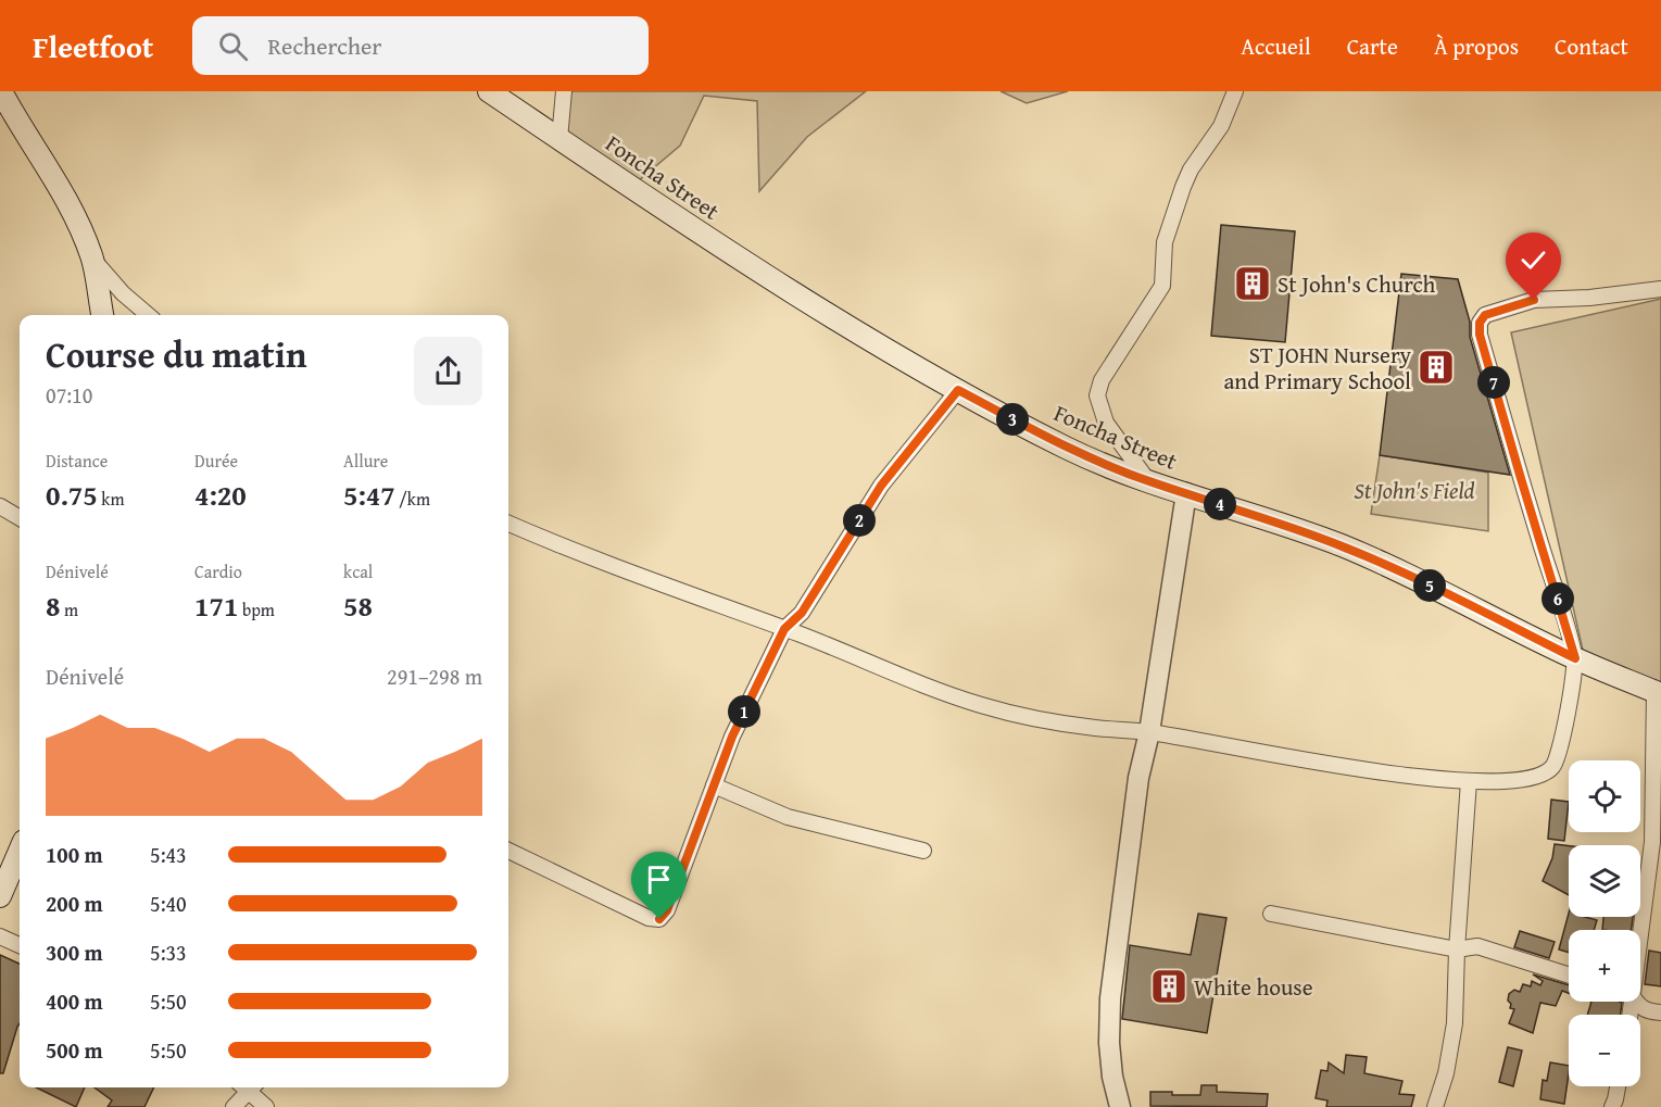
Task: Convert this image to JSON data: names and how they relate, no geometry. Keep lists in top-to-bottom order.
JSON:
{
  "streets": {
    "main road": ["Foncha Street"]
  },
  "parks": ["St John's Field"],
  "places": {
    "building": ["St John's Church", "ST JOHN Nursery and Primary School", "White house"]
  },
  "page": {
    "header": "Fleetfoot",
    "search": "Rechercher",
    "nav": [
      "Accueil",
      "Carte",
      "À propos",
      "Contact"
    ],
    "heading": ["Course du matin", "07:10"],
    "pins": [
      "7",
      "3",
      "4",
      "2",
      "5",
      "6",
      "1"
    ],
    "stats": [
      ["Distance", "0.75 km"],
      ["Durée", "4:20"],
      ["Allure", "5:47 /km"],
      ["Dénivelé", "8 m"],
      ["Cardio", "171 bpm"],
      ["kcal", "58"]
    ],
    "chart": ["Dénivelé", "291–298 m"],
    "map_buttons": ["+", "−"],
    "list": [
      {
        "name": "100 m",
        "note": "5:43"
      },
      {
        "name": "200 m",
        "note": "5:40"
      },
      {
        "name": "300 m",
        "note": "5:33"
      },
      {
        "name": "400 m",
        "note": "5:50"
      },
      {
        "name": "500 m",
        "note": "5:50"
      }
    ]
  }
}
